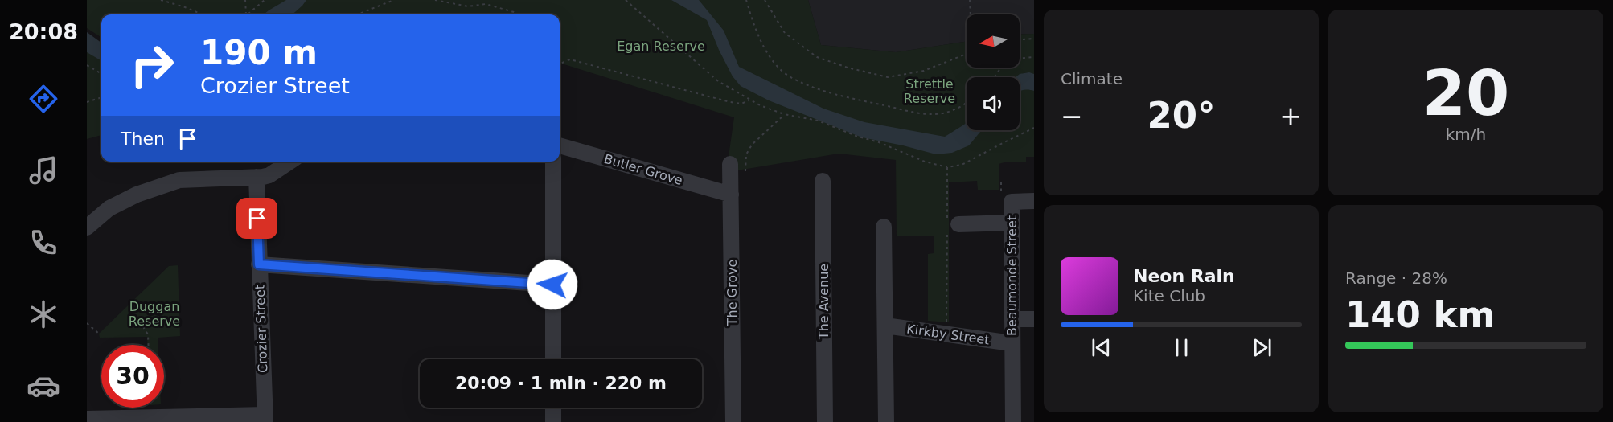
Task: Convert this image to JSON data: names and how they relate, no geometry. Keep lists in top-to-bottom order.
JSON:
{
  "streets": {
    "street": [
      "Butler Grove",
      "Beaumonde Street",
      "The Grove",
      "The Avenue",
      "Crozier Street",
      "Kirkby Street"
    ]
  },
  "crossings": [
    ["Butler Grove", "The Grove"],
    ["Beaumonde Street", "Kirkby Street"]
  ],
  "parks": ["Egan Reserve", "Strettle Reserve", "Duggan Reserve"],
  "north": "left",
  "page": {
    "tabs": "20:08",
    "tile": [
      "Climate",
      ["20", "km/h"],
      ["Range · 28%", "140 km"]
    ],
    "turn": ["190 m", "Crozier Street"],
    "heat": ["−", "20°", "+"],
    "then": "Then",
    "song": ["Neon Rain", "Kite Club"],
    "limit": "30",
    "trip": "20:09 · 1 min · 220 m"
  }
}
